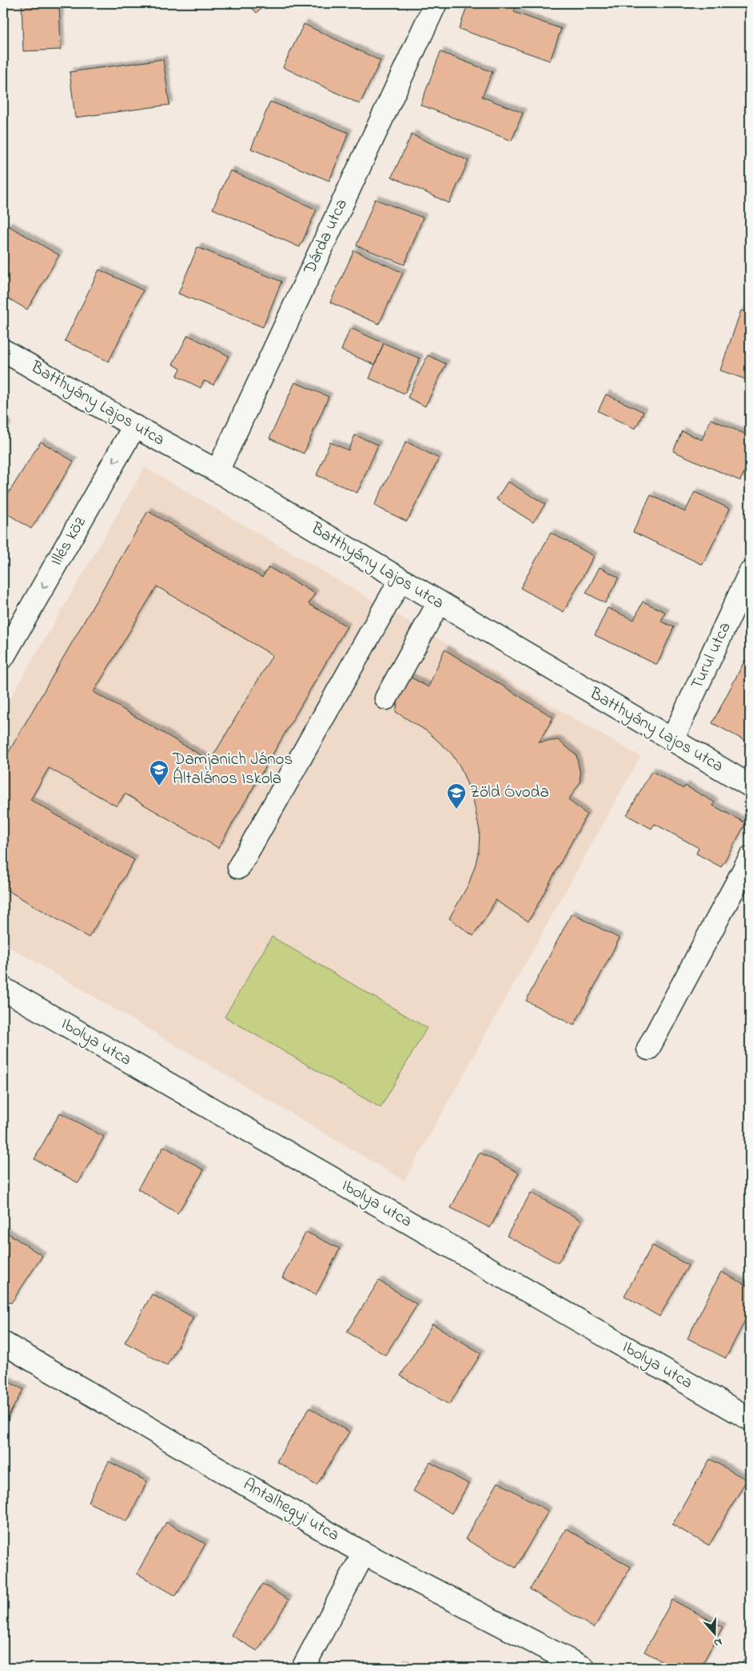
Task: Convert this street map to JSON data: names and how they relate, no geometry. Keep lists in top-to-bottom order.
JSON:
{
  "streets": {
    "street": [
      "Dárda utca",
      "Batthyány Lajos utca",
      "Illés köz",
      "Turul utca",
      "Ibolya utca",
      "Antalhegyi utca"
    ]
  },
  "crossings": [
    ["Dárda utca", "Batthyány Lajos utca"],
    ["Batthyány Lajos utca", "Illés köz"],
    ["Batthyány Lajos utca", "Turul utca"]
  ],
  "one_way": ["Illés köz"],
  "places": {
    "school or university": ["Damjanich János Általános Iskola", "Zöld Óvoda"]
  },
  "north": "bottom"
}
